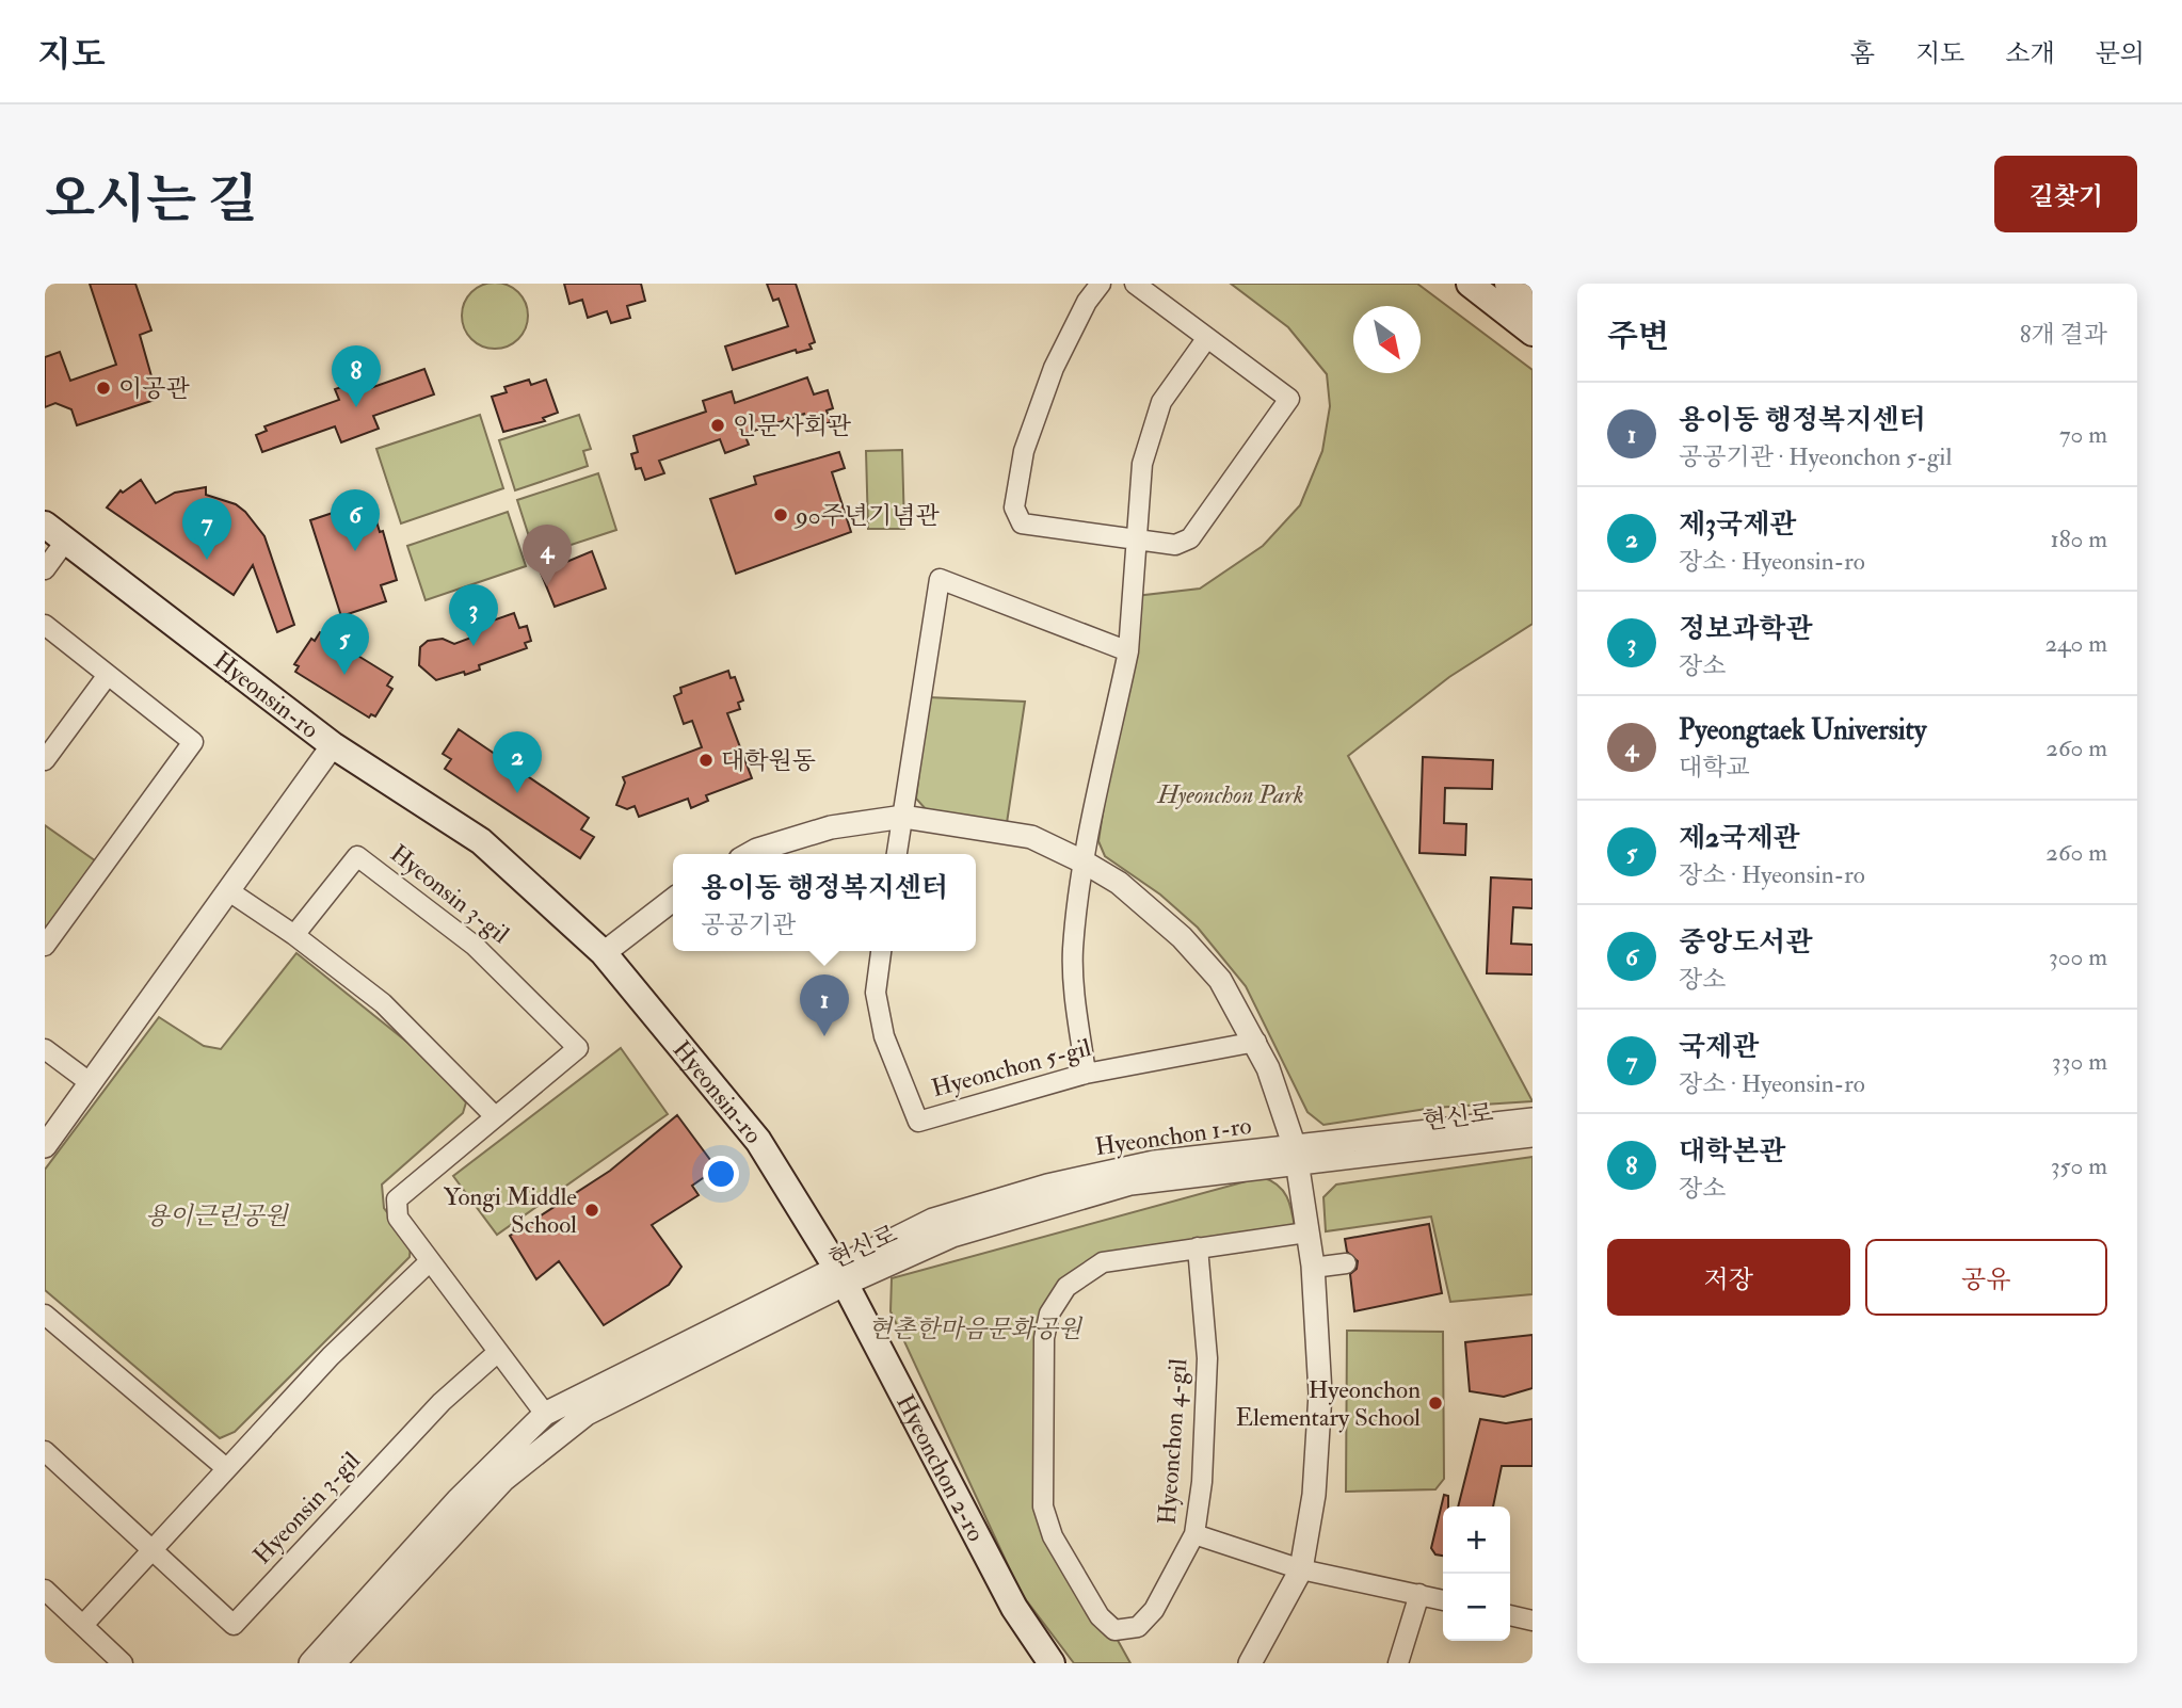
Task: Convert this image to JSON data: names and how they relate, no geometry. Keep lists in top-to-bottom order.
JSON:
{
  "streets": {
    "main road": ["Hyeonsin-ro", "Hyeonchon 2-ro"],
    "street": [
      "Hyeonsin 3-gil",
      "Hyeonchon 5-gil",
      "현신로",
      "Hyeonchon 1-ro",
      "Hyeonchon 4-gil"
    ]
  },
  "crossings": [
    ["Hyeonsin-ro", "현신로"],
    ["Hyeonsin-ro", "Hyeonchon 1-ro"],
    ["Hyeonsin-ro", "Hyeonchon 2-ro"],
    ["현신로", "Hyeonchon 1-ro"],
    ["현신로", "Hyeonchon 2-ro"],
    ["Hyeonchon 1-ro", "Hyeonchon 2-ro"]
  ],
  "parks": ["Hyeonchon Park", "용이근린공원", "현촌한마음문화공원"],
  "places": [
    "이공관",
    "인문사회관",
    "90주년기념관",
    "대학원동",
    "Yongi Middle School",
    "Hyeonchon Elementary School"
  ],
  "north": "bottom right",
  "page": {
    "header": "지도",
    "nav": [
      "홈",
      "지도",
      "소개",
      "문의"
    ],
    "buttons": [
      "길찾기",
      ["저장", "공유"]
    ],
    "title": "오시는 길",
    "heading": ["주변", "8개 결과"],
    "pins": [
      "8",
      "6",
      "7",
      "4",
      "3",
      "5",
      "2",
      "1"
    ],
    "list": [
      {
        "mark": "1",
        "name": "용이동 행정복지센터",
        "note": "공공기관 · Hyeonchon 5-gil",
        "value": "70 m"
      },
      {
        "mark": "2",
        "name": "제3국제관",
        "note": "장소 · Hyeonsin-ro",
        "value": "180 m"
      },
      {
        "mark": "3",
        "name": "정보과학관",
        "note": "장소",
        "value": "240 m"
      },
      {
        "mark": "4",
        "name": "Pyeongtaek University",
        "note": "대학교",
        "value": "260 m"
      },
      {
        "mark": "5",
        "name": "제2국제관",
        "note": "장소 · Hyeonsin-ro",
        "value": "260 m"
      },
      {
        "mark": "6",
        "name": "중앙도서관",
        "note": "장소",
        "value": "300 m"
      },
      {
        "mark": "7",
        "name": "국제관",
        "note": "장소 · Hyeonsin-ro",
        "value": "330 m"
      },
      {
        "mark": "8",
        "name": "대학본관",
        "note": "장소",
        "value": "350 m"
      }
    ],
    "popup": ["용이동 행정복지센터", "공공기관"],
    "map_buttons": ["+", "−"]
  }
}
